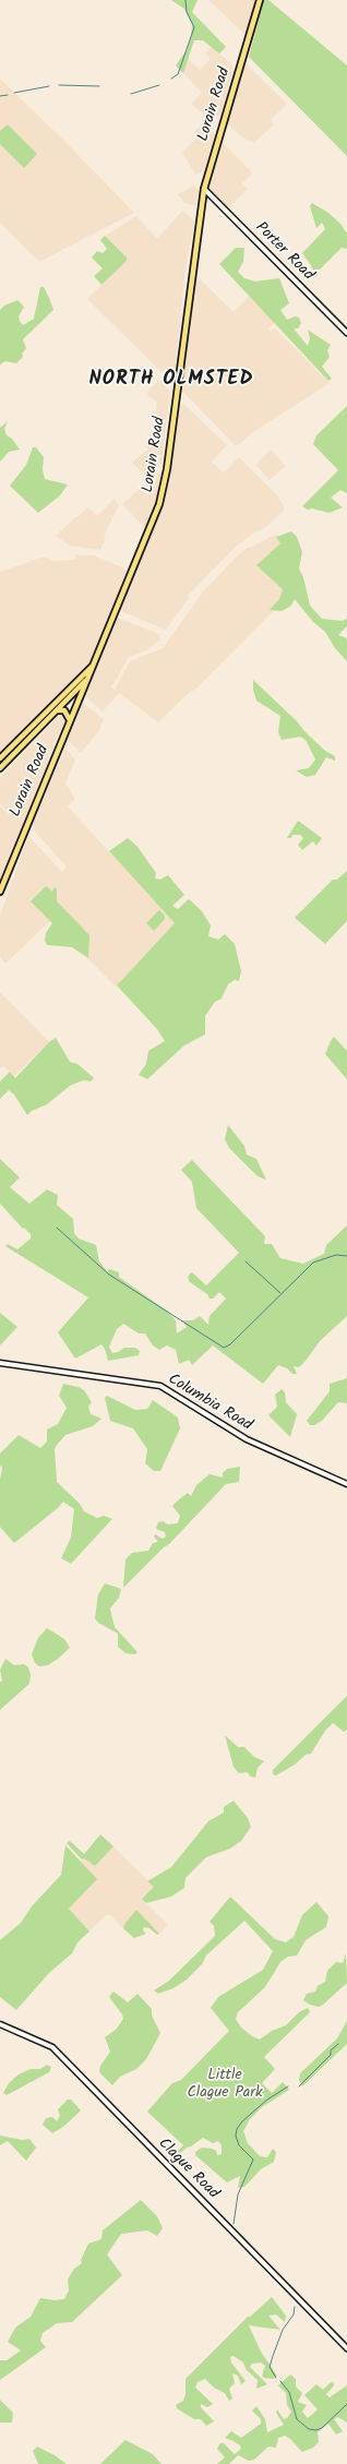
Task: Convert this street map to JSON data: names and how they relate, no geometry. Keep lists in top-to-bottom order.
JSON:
{
  "streets": {
    "main road": [
      "Lorain Road",
      "Porter Road",
      "Columbia Road",
      "Clague Road"
    ]
  },
  "crossings": [
    ["Lorain Road", "Porter Road"]
  ],
  "districts": ["NORTH OLMSTED"],
  "parks": ["Little Clague Park"]
}
